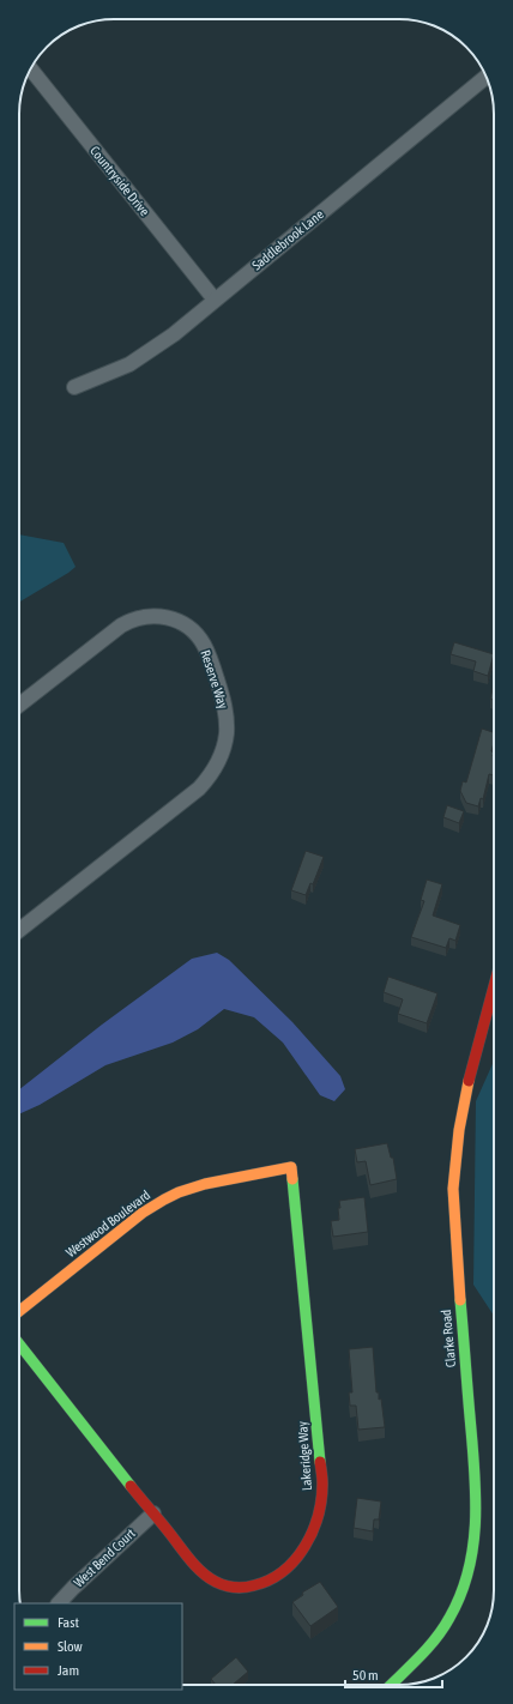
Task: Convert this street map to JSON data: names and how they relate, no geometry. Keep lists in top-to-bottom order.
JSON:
{
  "streets": {
    "street": [
      "Countryside Drive",
      "Saddlebrook Lane",
      "Reserve Way",
      "Westwood Boulevard",
      "Clarke Road",
      "Lakeridge Way",
      "West Bend Court"
    ]
  },
  "crossings": [
    ["Countryside Drive", "Saddlebrook Lane"],
    ["Westwood Boulevard", "Lakeridge Way"],
    ["Lakeridge Way", "West Bend Court"]
  ],
  "legend": ["Fast", "Slow", "Jam"],
  "scale_bar": "50 m"
}
